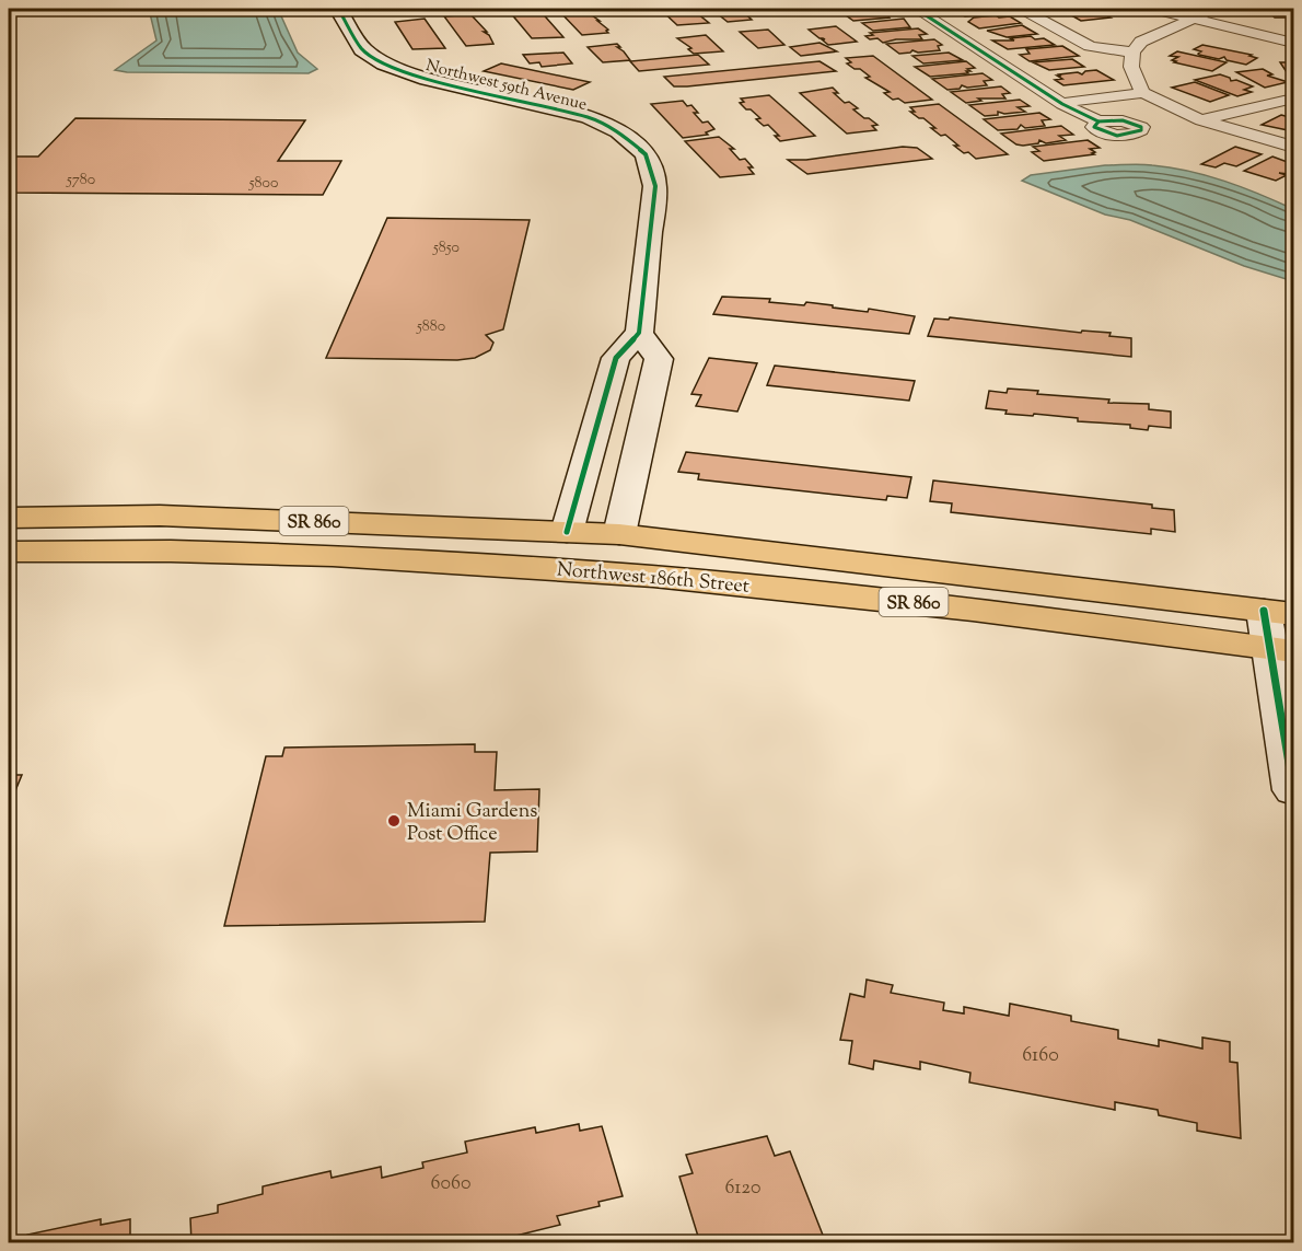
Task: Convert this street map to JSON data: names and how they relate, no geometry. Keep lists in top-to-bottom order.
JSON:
{
  "streets": {
    "main road": ["SR 860", "Northwest 186th Street"],
    "street": ["Northwest 59th Avenue"]
  },
  "places": ["Miami Gardens Post Office"],
  "house_numbers": [
    "5780",
    "5800",
    "5850",
    "5880",
    "6160",
    "6060",
    "6120"
  ]
}
